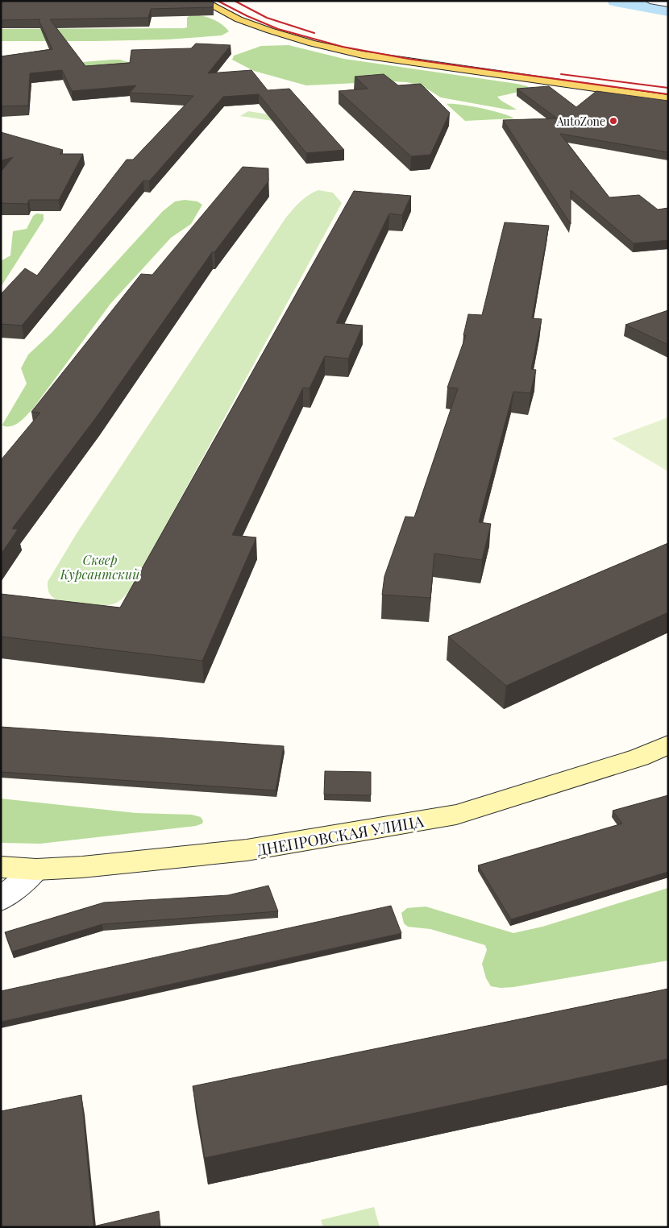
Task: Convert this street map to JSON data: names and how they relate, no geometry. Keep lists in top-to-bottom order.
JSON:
{
  "streets": {
    "main road": ["ДНЕПРОВСКАЯ УЛИЦА"]
  },
  "parks": ["Сквер Курсантский"],
  "places": ["AutoZone"]
}
